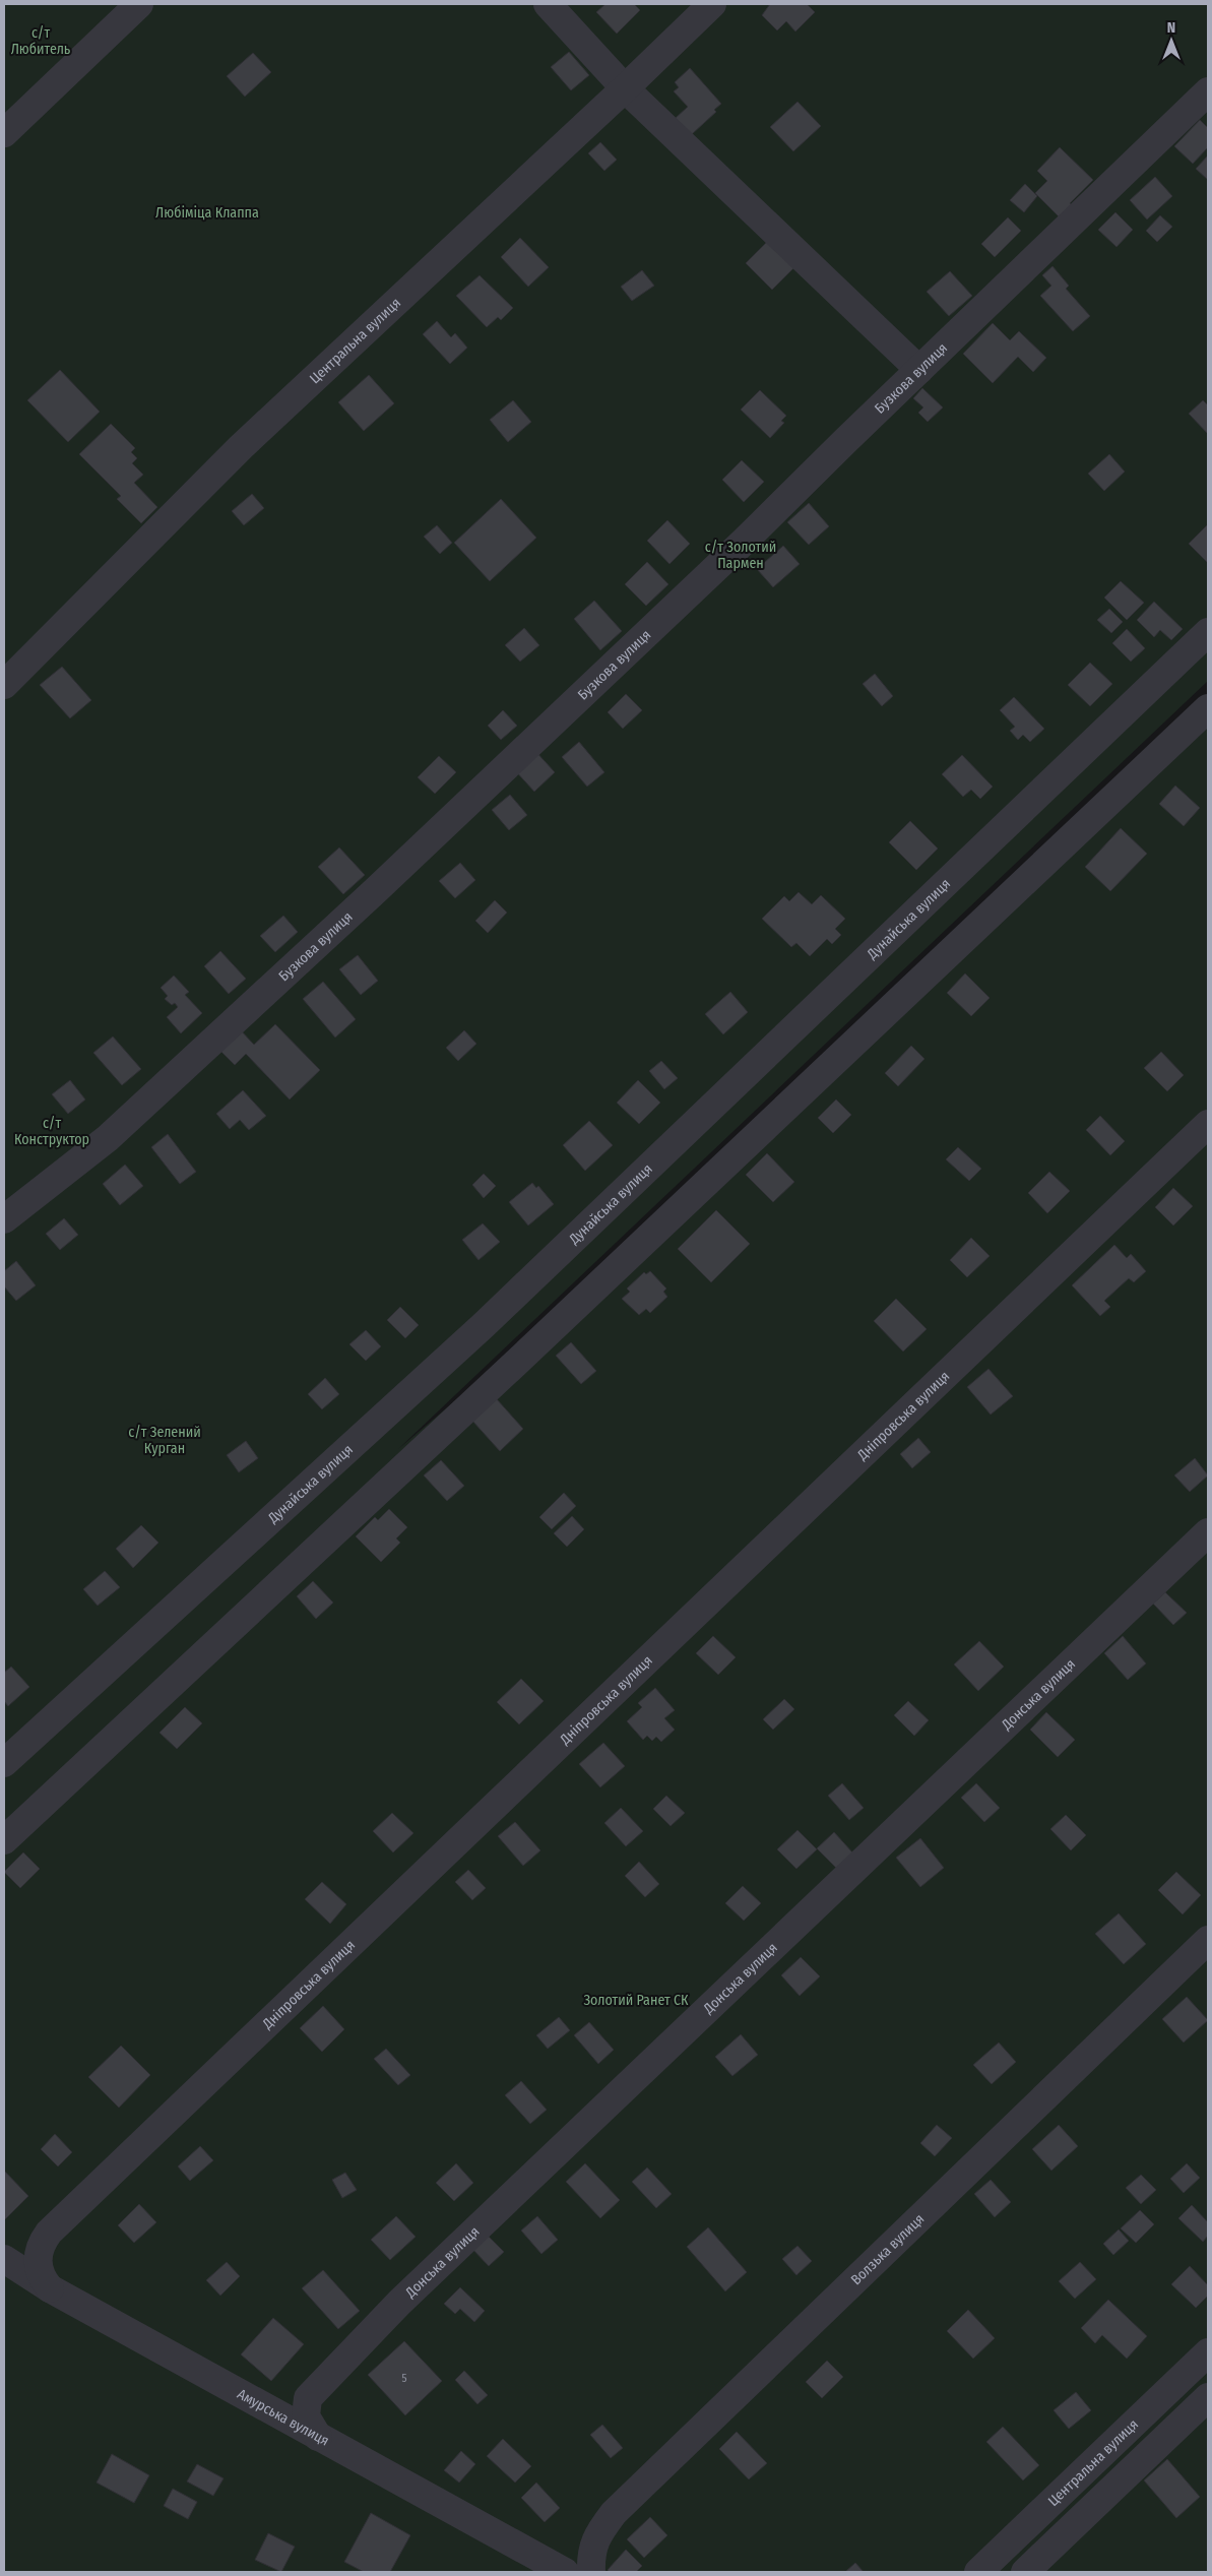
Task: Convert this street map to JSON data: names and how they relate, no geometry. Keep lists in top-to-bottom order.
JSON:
{
  "streets": {
    "street": [
      "Центральна вулиця",
      "Бузкова вулиця",
      "Дунайська вулиця",
      "Дніпровська вулиця",
      "Донська вулиця",
      "Волзька вулиця",
      "Амурська вулиця"
    ]
  },
  "crossings": [
    ["Дніпровська вулиця", "Амурська вулиця"],
    ["Донська вулиця", "Амурська вулиця"]
  ],
  "parks": [
    "с/т Любитель",
    "Любіміца Клаппа",
    "с/т Золотий Пармен",
    "с/т Конструктор",
    "с/т Зелений Курган",
    "Золотий Ранет СК"
  ],
  "house_numbers": ["5"],
  "north": "top"
}
